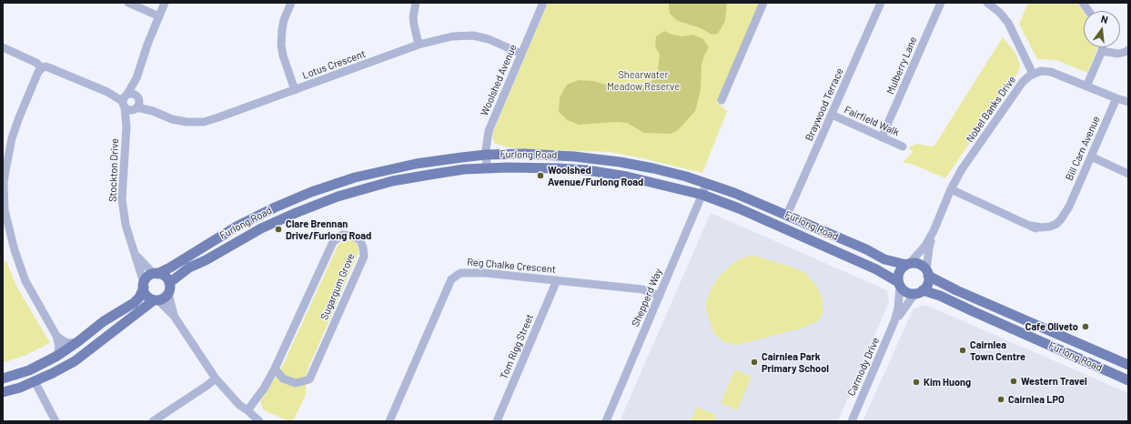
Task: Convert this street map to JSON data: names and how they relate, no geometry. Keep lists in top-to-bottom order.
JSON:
{
  "streets": {
    "main road": ["Furlong Road"],
    "street": [
      "Lotus Crescent",
      "Mulberry Lane",
      "Woolshed Avenue",
      "Braywood Terrace",
      "Nobel Banks Drive",
      "Fairfield Walk",
      "Bill Carn Avenue",
      "Stockton Drive",
      "Reg Chalke Crescent",
      "Sugargum Grove",
      "Shepperd Way",
      "Tom Rigg Street",
      "Carmody Drive"
    ]
  },
  "crossings": [
    ["Lotus Crescent", "Woolshed Avenue"],
    ["Lotus Crescent", "Stockton Drive"],
    ["Mulberry Lane", "Fairfield Walk"],
    ["Woolshed Avenue", "Furlong Road"],
    ["Braywood Terrace", "Fairfield Walk"],
    ["Braywood Terrace", "Furlong Road"],
    ["Nobel Banks Drive", "Bill Carn Avenue"],
    ["Nobel Banks Drive", "Furlong Road"],
    ["Nobel Banks Drive", "Carmody Drive"],
    ["Furlong Road", "Stockton Drive"],
    ["Furlong Road", "Shepperd Way"],
    ["Furlong Road", "Carmody Drive"],
    ["Reg Chalke Crescent", "Shepperd Way"],
    ["Reg Chalke Crescent", "Tom Rigg Street"]
  ],
  "parks": ["Shearwater Meadow Reserve"],
  "places": [
    "Woolshed Avenue/Furlong Road",
    "Clare Brennan Drive/Furlong Road",
    "Cafe Oliveto",
    "Cairnlea Town Centre",
    "Cairnlea Park Primary School",
    "Western Travel",
    "Kim Huong",
    "Cairnlea LPO"
  ],
  "north": "top"
}
